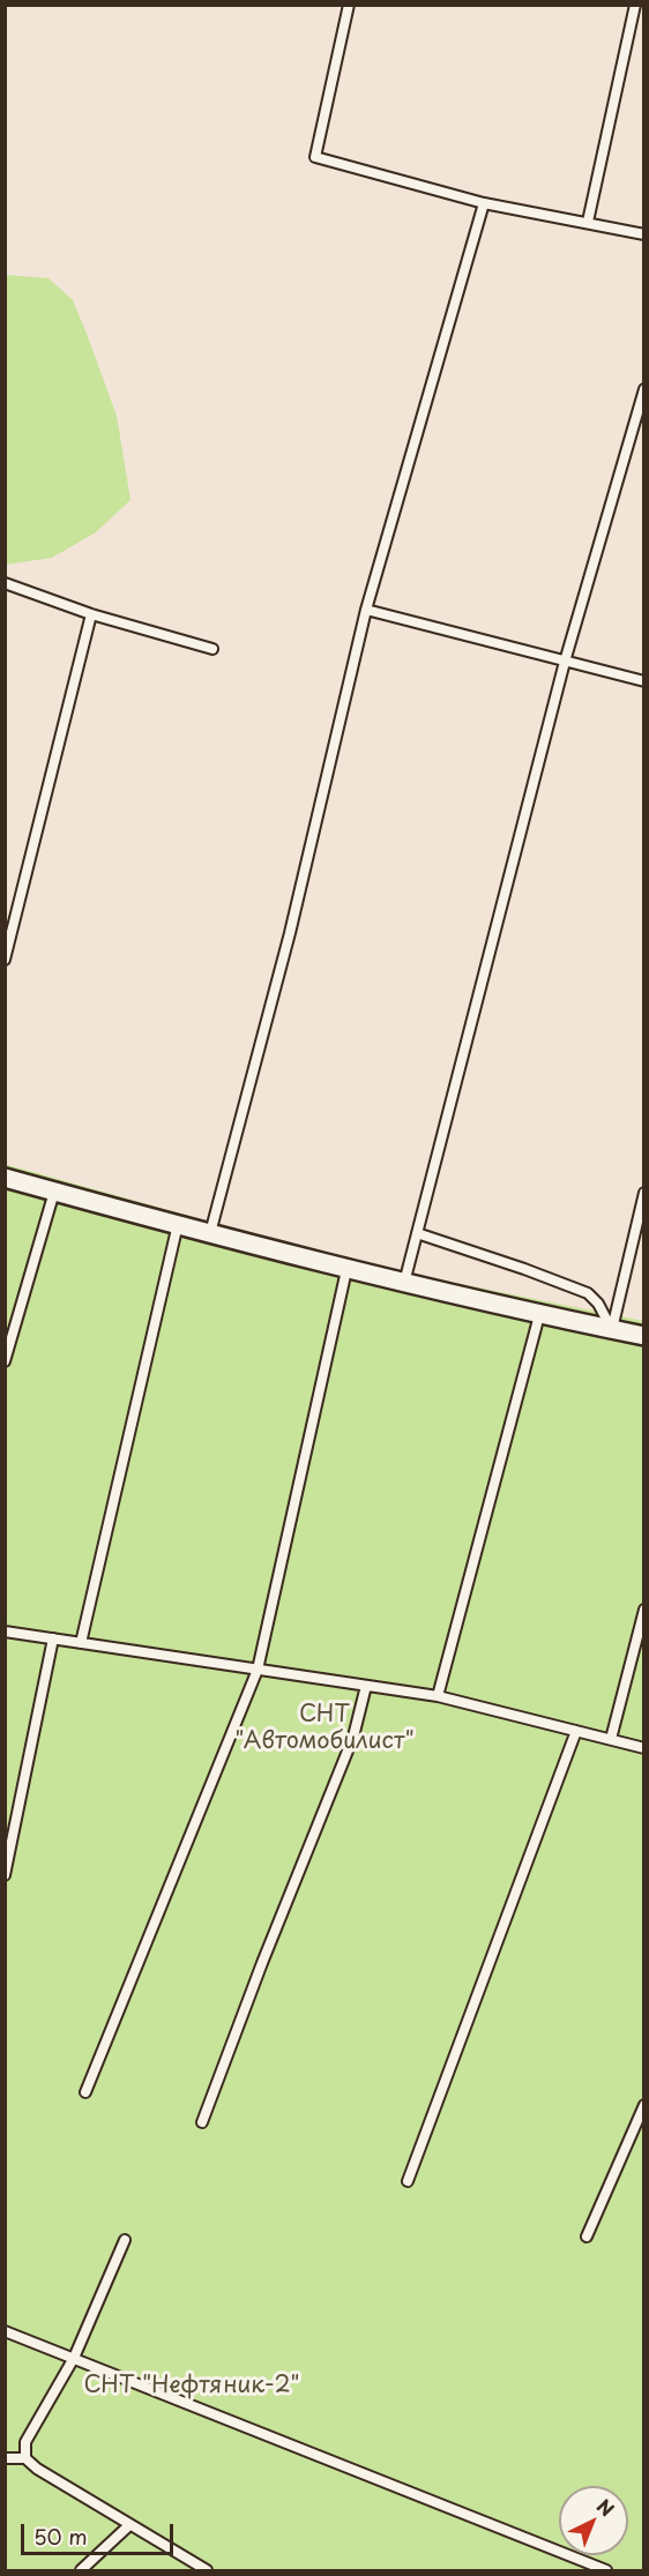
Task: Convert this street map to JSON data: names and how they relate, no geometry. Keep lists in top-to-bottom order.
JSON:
{
  "parks": ["СНТ \"Автомобилист\"", "СНТ \"Нефтяник-2\""],
  "scale_bar": "50 m",
  "north": "top right"
}
